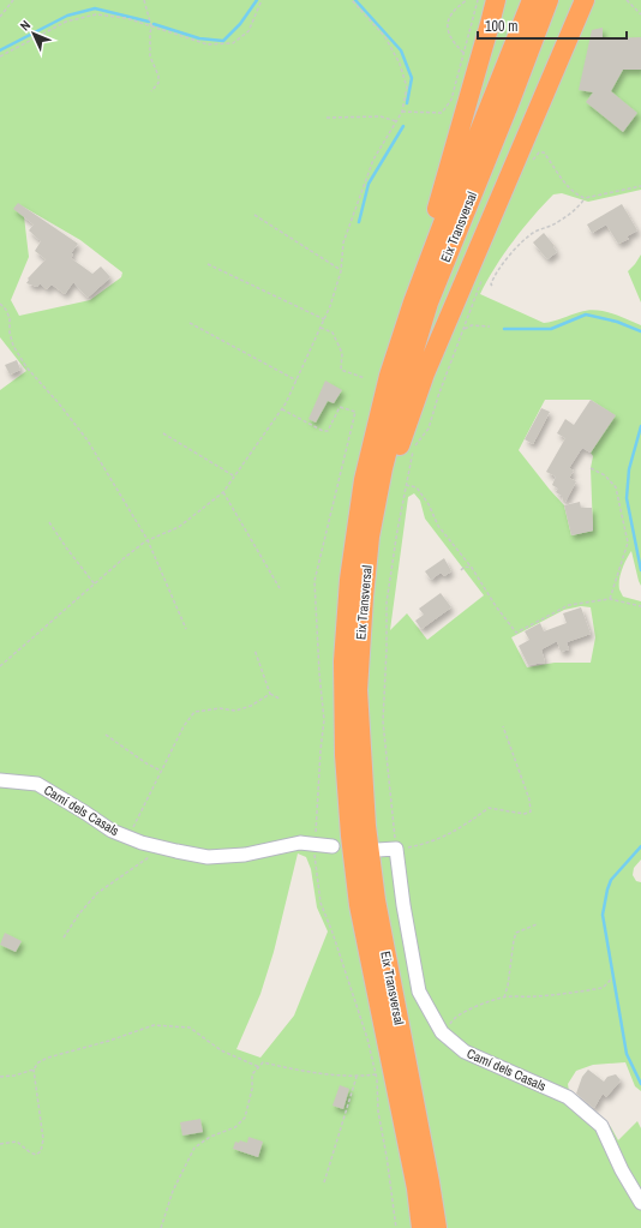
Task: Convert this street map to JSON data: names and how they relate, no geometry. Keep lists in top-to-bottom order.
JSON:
{
  "streets": {
    "highway": ["Eix Transversal"],
    "street": ["Camí dels Casals"]
  },
  "scale_bar": "100 m",
  "north": "top left"
}
